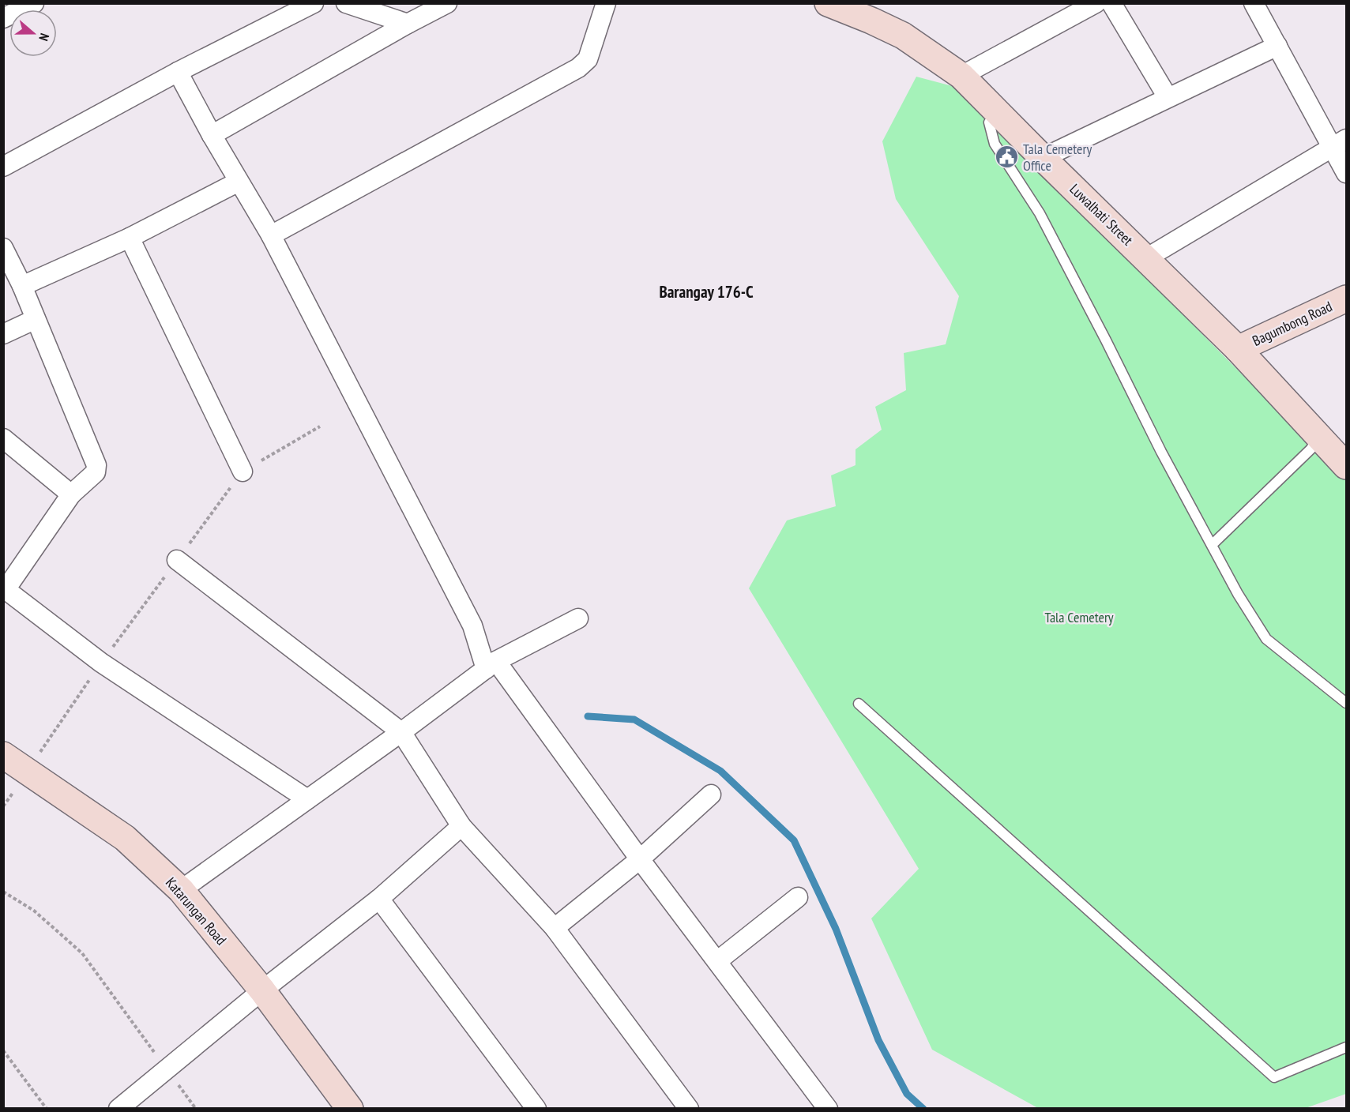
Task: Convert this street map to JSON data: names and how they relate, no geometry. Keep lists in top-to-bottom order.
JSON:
{
  "streets": {
    "street": ["Luwalhati Street", "Bagumbong Road", "Katarungan Road"]
  },
  "crossings": [
    ["Luwalhati Street", "Bagumbong Road"]
  ],
  "districts": ["Barangay 176-C"],
  "parks": ["Tala Cemetery"],
  "places": {
    "public building": ["Tala Cemetery Office"]
  },
  "north": "right"
}
